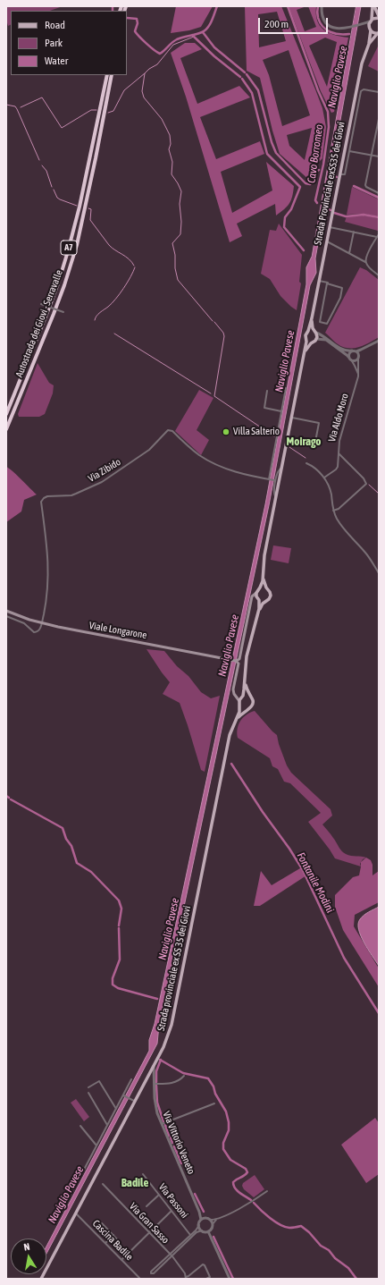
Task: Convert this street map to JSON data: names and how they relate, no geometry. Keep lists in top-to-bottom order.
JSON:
{
  "streets": {
    "highway": ["A7", "Autostrada dei Giovi - Serravalle"],
    "main road": ["Strada Provinciale exSS35 dei Giovi", "Viale Longarone", "Strada provinciale ex SS 35 dei Giovi"],
    "street": [
      "Via Aldo Moro",
      "Via Zibido",
      "Via Vittorio Veneto",
      "Via Passoni",
      "Via Gran Sasso",
      "Cascina Badile"
    ]
  },
  "crossings": [
    ["Via Zibido", "Viale Longarone"],
    ["Strada provinciale ex SS 35 dei Giovi", "Via Vittorio Veneto"],
    ["Strada provinciale ex SS 35 dei Giovi", "Cascina Badile"]
  ],
  "districts": ["Moirago", "Badile"],
  "water": ["Naviglio Pavese", "Cavo Borromeo", "Fontanile Modini"],
  "places": ["Villa Salterio"],
  "legend": ["Road", "Park", "Water"],
  "scale_bar": "200 m",
  "north": "top"
}
